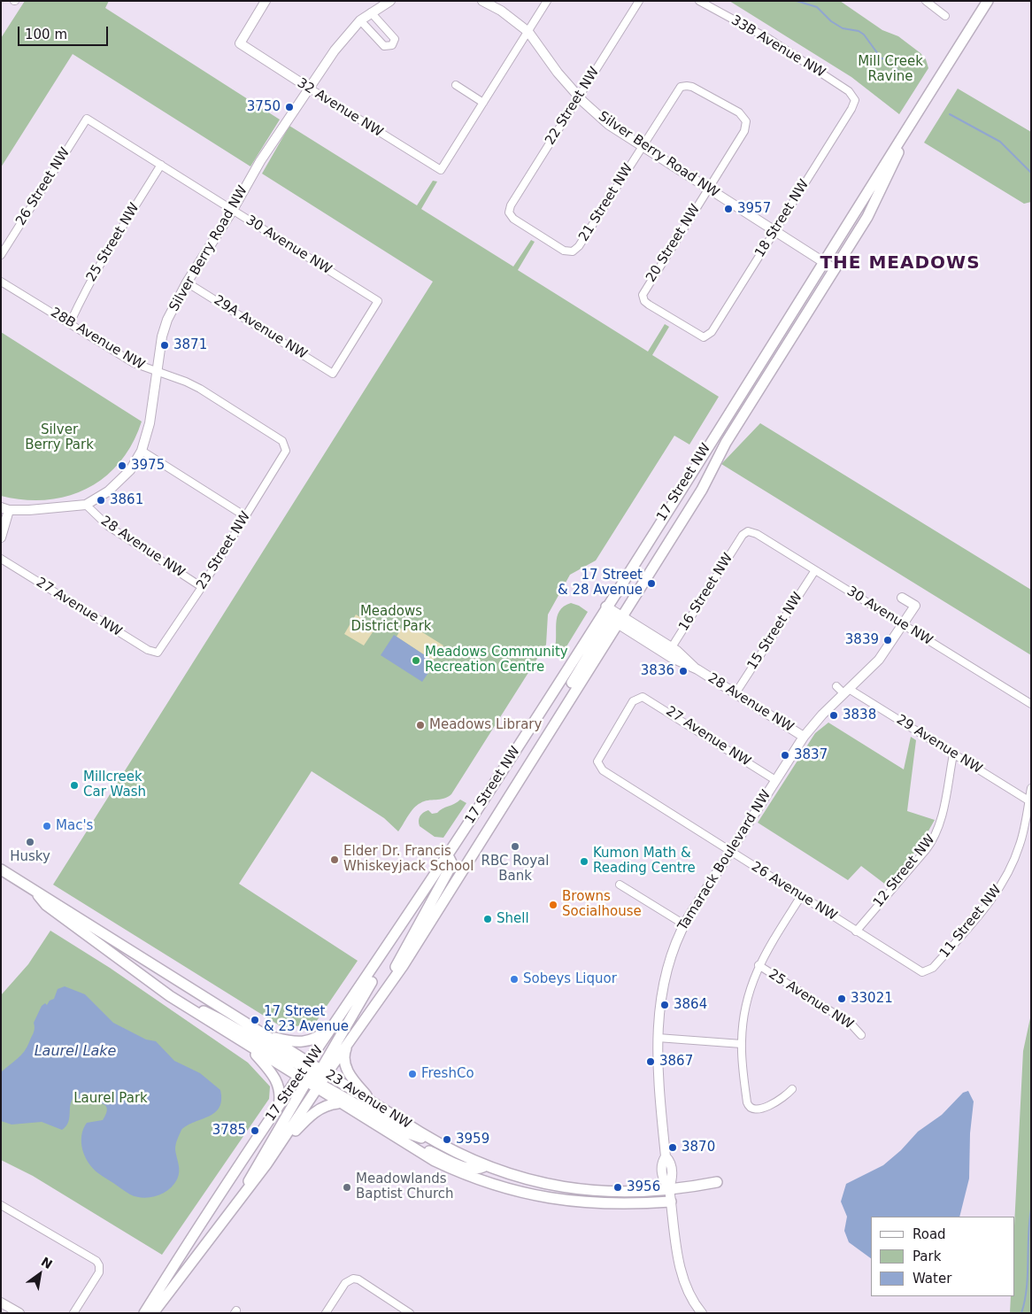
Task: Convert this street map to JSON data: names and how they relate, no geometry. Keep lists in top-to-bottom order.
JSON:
{
  "streets": {
    "main road": ["17 Street NW", "23 Avenue NW"],
    "street": [
      "33B Avenue NW",
      "22 Street NW",
      "32 Avenue NW",
      "Silver Berry Road NW",
      "26 Street NW",
      "21 Street NW",
      "18 Street NW",
      "25 Street NW",
      "20 Street NW",
      "30 Avenue NW",
      "29A Avenue NW",
      "28B Avenue NW",
      "28 Avenue NW",
      "23 Street NW",
      "16 Street NW",
      "27 Avenue NW",
      "15 Street NW",
      "29 Avenue NW",
      "Tamarack Boulevard NW",
      "12 Street NW",
      "26 Avenue NW",
      "11 Street NW",
      "25 Avenue NW"
    ]
  },
  "crossings": [
    ["33B Avenue NW", "18 Street NW"],
    ["22 Street NW", "Silver Berry Road NW"],
    ["22 Street NW", "21 Street NW"],
    ["32 Avenue NW", "Silver Berry Road NW"],
    ["Silver Berry Road NW", "21 Street NW"],
    ["Silver Berry Road NW", "18 Street NW"],
    ["Silver Berry Road NW", "20 Street NW"],
    ["Silver Berry Road NW", "30 Avenue NW"],
    ["Silver Berry Road NW", "29A Avenue NW"],
    ["Silver Berry Road NW", "28B Avenue NW"],
    ["Silver Berry Road NW", "17 Street NW"],
    ["Silver Berry Road NW", "28 Avenue NW"],
    ["26 Street NW", "30 Avenue NW"],
    ["21 Street NW", "20 Street NW"],
    ["18 Street NW", "20 Street NW"],
    ["25 Street NW", "30 Avenue NW"],
    ["25 Street NW", "28B Avenue NW"],
    ["30 Avenue NW", "29A Avenue NW"],
    ["30 Avenue NW", "16 Street NW"],
    ["30 Avenue NW", "15 Street NW"],
    ["30 Avenue NW", "Tamarack Boulevard NW"],
    ["28B Avenue NW", "23 Street NW"],
    ["17 Street NW", "28 Avenue NW"],
    ["17 Street NW", "23 Avenue NW"],
    ["28 Avenue NW", "23 Street NW"],
    ["28 Avenue NW", "16 Street NW"],
    ["28 Avenue NW", "15 Street NW"],
    ["28 Avenue NW", "Tamarack Boulevard NW"],
    ["23 Street NW", "27 Avenue NW"],
    ["27 Avenue NW", "Tamarack Boulevard NW"],
    ["27 Avenue NW", "26 Avenue NW"],
    ["29 Avenue NW", "Tamarack Boulevard NW"],
    ["29 Avenue NW", "12 Street NW"],
    ["29 Avenue NW", "11 Street NW"],
    ["Tamarack Boulevard NW", "26 Avenue NW"],
    ["Tamarack Boulevard NW", "23 Avenue NW"],
    ["12 Street NW", "26 Avenue NW"],
    ["26 Avenue NW", "11 Street NW"]
  ],
  "districts": ["THE MEADOWS"],
  "water": ["Laurel Lake"],
  "parks": [
    "Mill Creek Ravine",
    "Silver Berry Park",
    "Meadows District Park",
    "Laurel Park"
  ],
  "places": [
    "3750",
    "3957",
    "3871",
    "3975",
    "3861",
    "17 Street & 28 Avenue",
    "3839",
    "Meadows Community Recreation Centre",
    "3836",
    "3838",
    "Meadows Library",
    "3837",
    "Millcreek Car Wash",
    "Mac's",
    "Husky",
    "RBC Royal Bank",
    "Elder Dr. Francis Whiskeyjack School",
    "Kumon Math & Reading Centre",
    "Browns Socialhouse",
    "Shell",
    "Sobeys Liquor",
    "33021",
    "3864",
    "17 Street & 23 Avenue",
    "3867",
    "FreshCo",
    "3785",
    "3959",
    "3870",
    "Meadowlands Baptist Church",
    "3956"
  ],
  "legend": ["Road", "Park", "Water"],
  "scale_bar": "100 m",
  "north": "top right"
}
